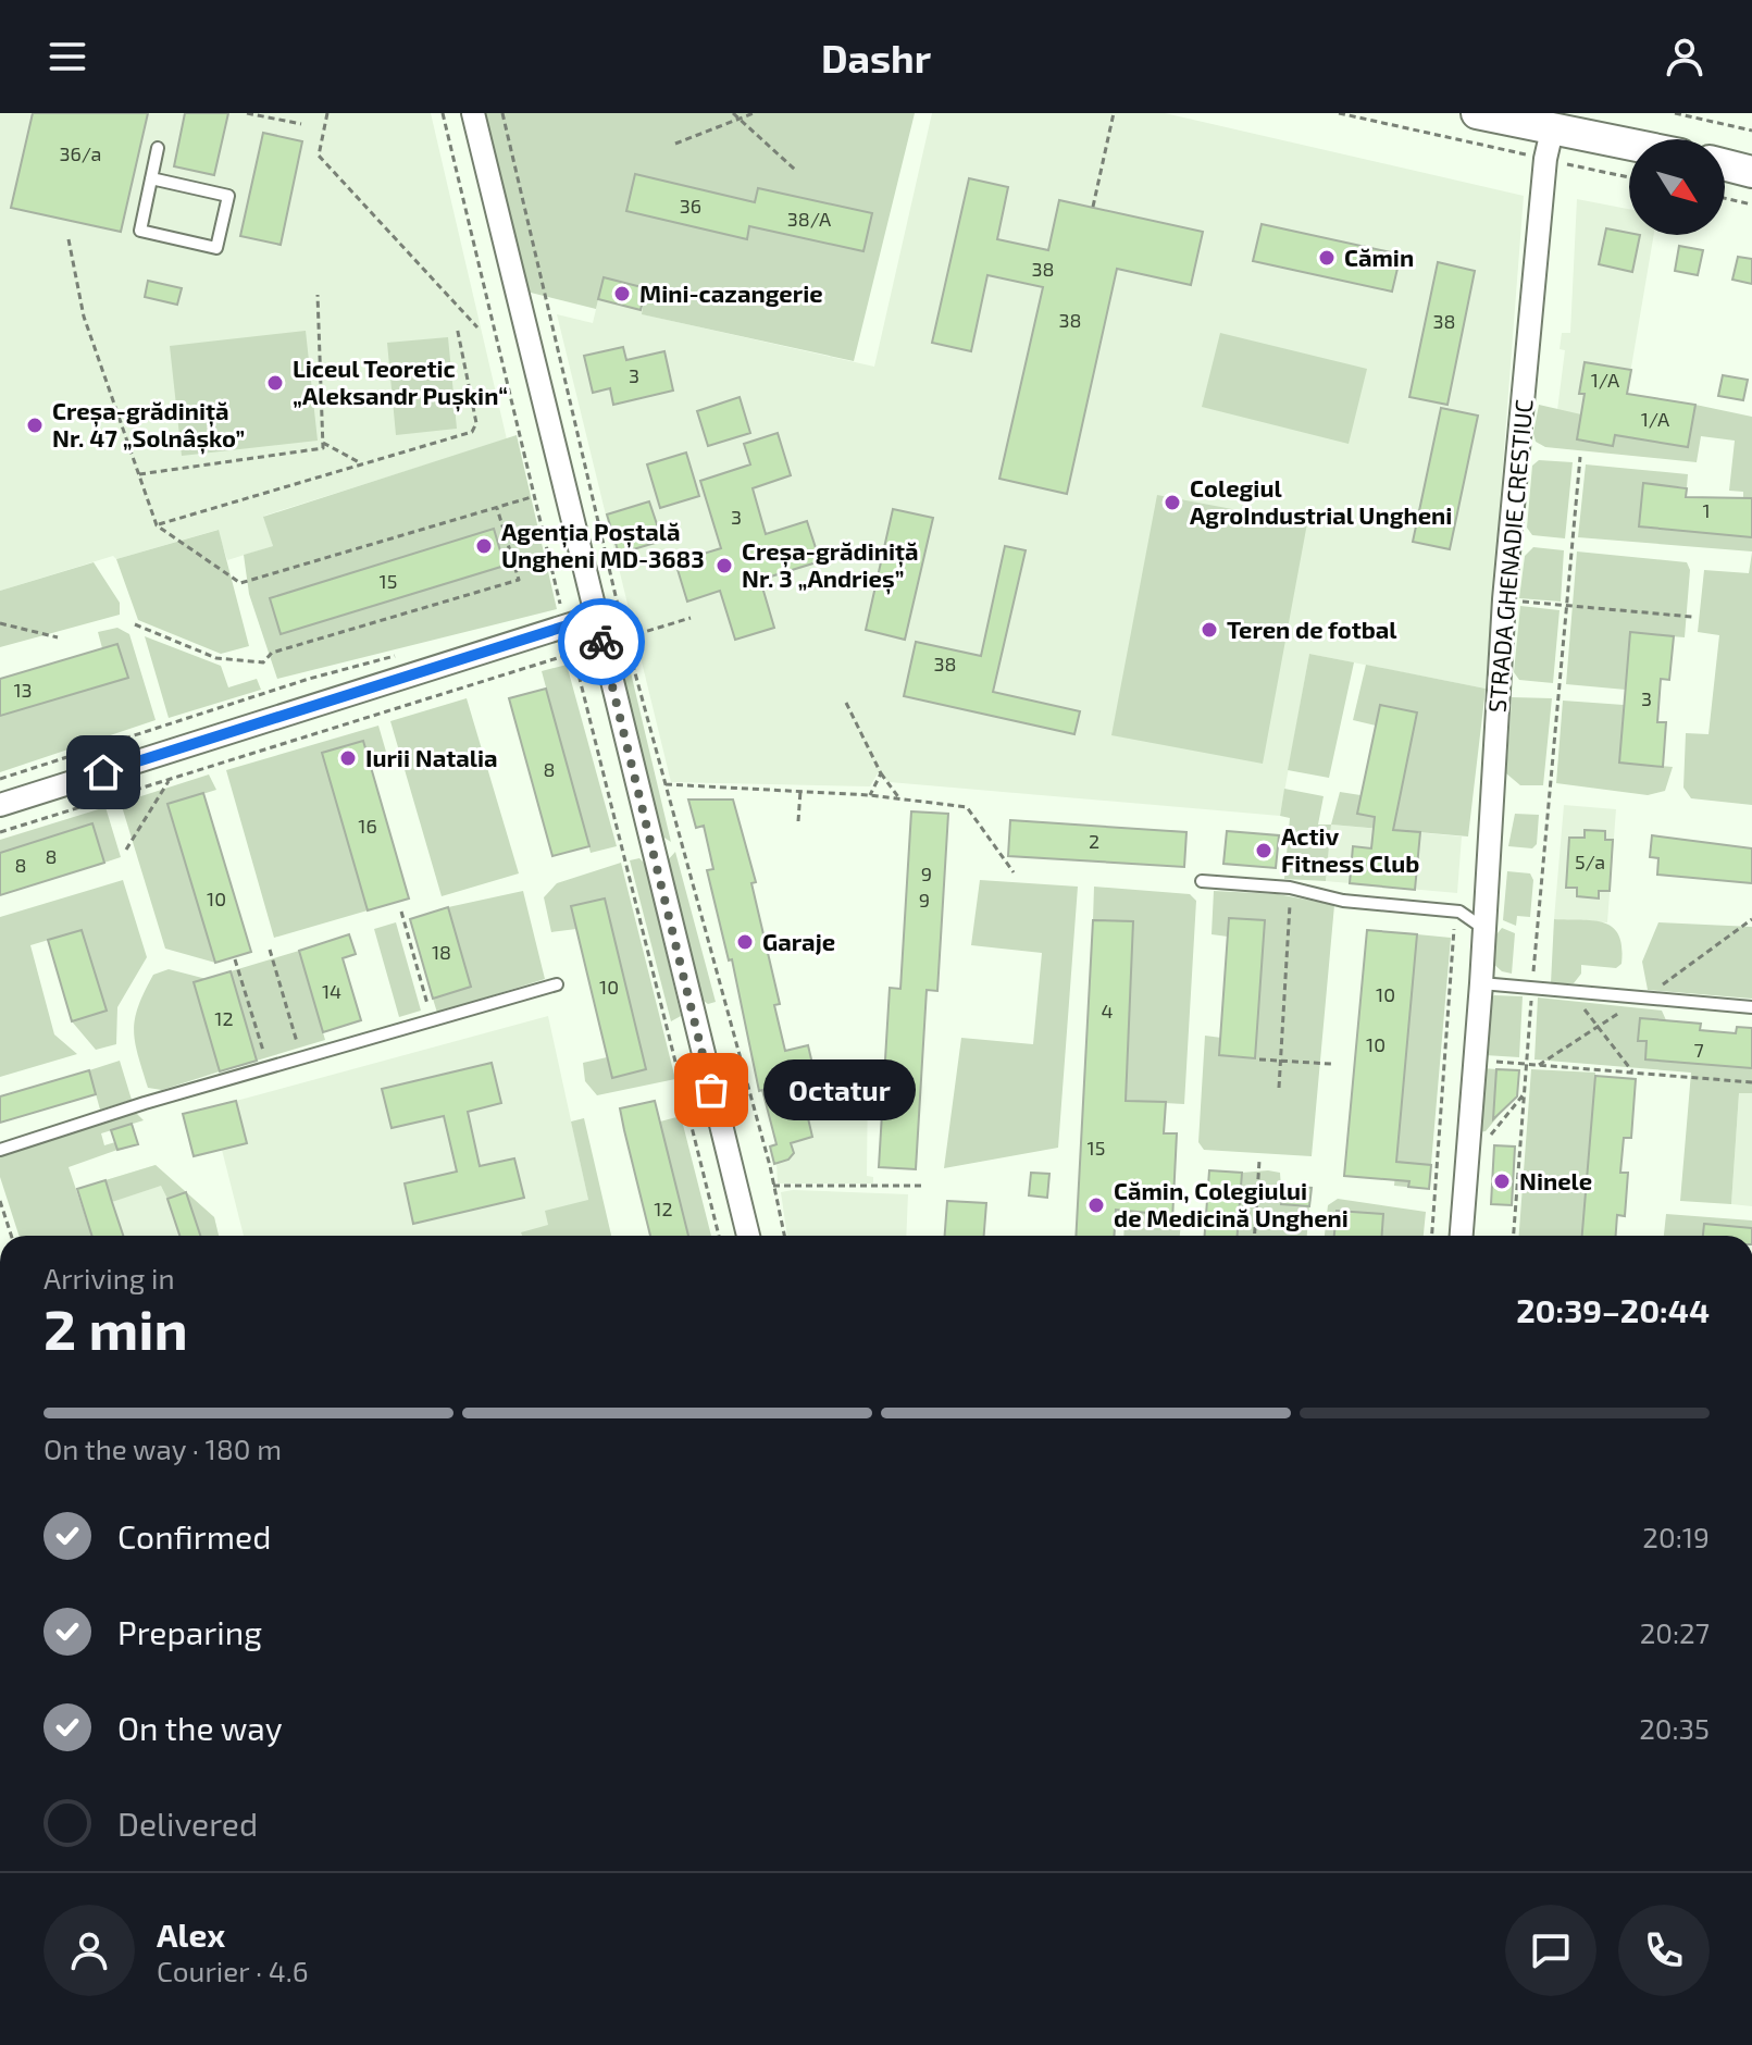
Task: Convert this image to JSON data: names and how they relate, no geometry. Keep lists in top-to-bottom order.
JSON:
{
  "streets": {
    "street": ["STRADA GHENADIE CRESTIUC"]
  },
  "places": [
    "Cămin",
    "Mini-cazangerie",
    "Liceul Teoretic „Aleksandr Pușkin“",
    "Creșa-grădiniță Nr. 47 „Solnâșko”",
    "Colegiul AgroIndustrial Ungheni",
    "Agenția Poștală Ungheni MD-3683",
    "Creșa-grădiniță Nr. 3 „Andrieș”",
    "Teren de fotbal",
    "Iurii Natalia",
    "Activ Fitness Club",
    "Garaje",
    "Octatur",
    "Ninele",
    "Cămin, Colegiului de Medicină Ungheni"
  ],
  "house_numbers": [
    "36/a",
    "36",
    "38/A",
    "38",
    "38",
    "38",
    "3",
    "1/A",
    "1/A",
    "1",
    "3",
    "15",
    "38",
    "13",
    "3",
    "8",
    "16",
    "2",
    "8",
    "5/a",
    "8",
    "9",
    "10",
    "9",
    "18",
    "10",
    "14",
    "10",
    "4",
    "12",
    "10",
    "7",
    "15",
    "12"
  ],
  "north": "bottom right",
  "page": {
    "header": "Dashr",
    "bubble": "Octatur",
    "heading": ["2 min", "Arriving in", "20:39–20:44"],
    "panel": ["Alex", "Courier · 4.6"],
    "bar": "On the way · 180 m",
    "list": [
      ["Confirmed", "20:19"],
      ["Preparing", "20:27"],
      ["On the way", "20:35"],
      "Delivered"
    ]
  }
}
